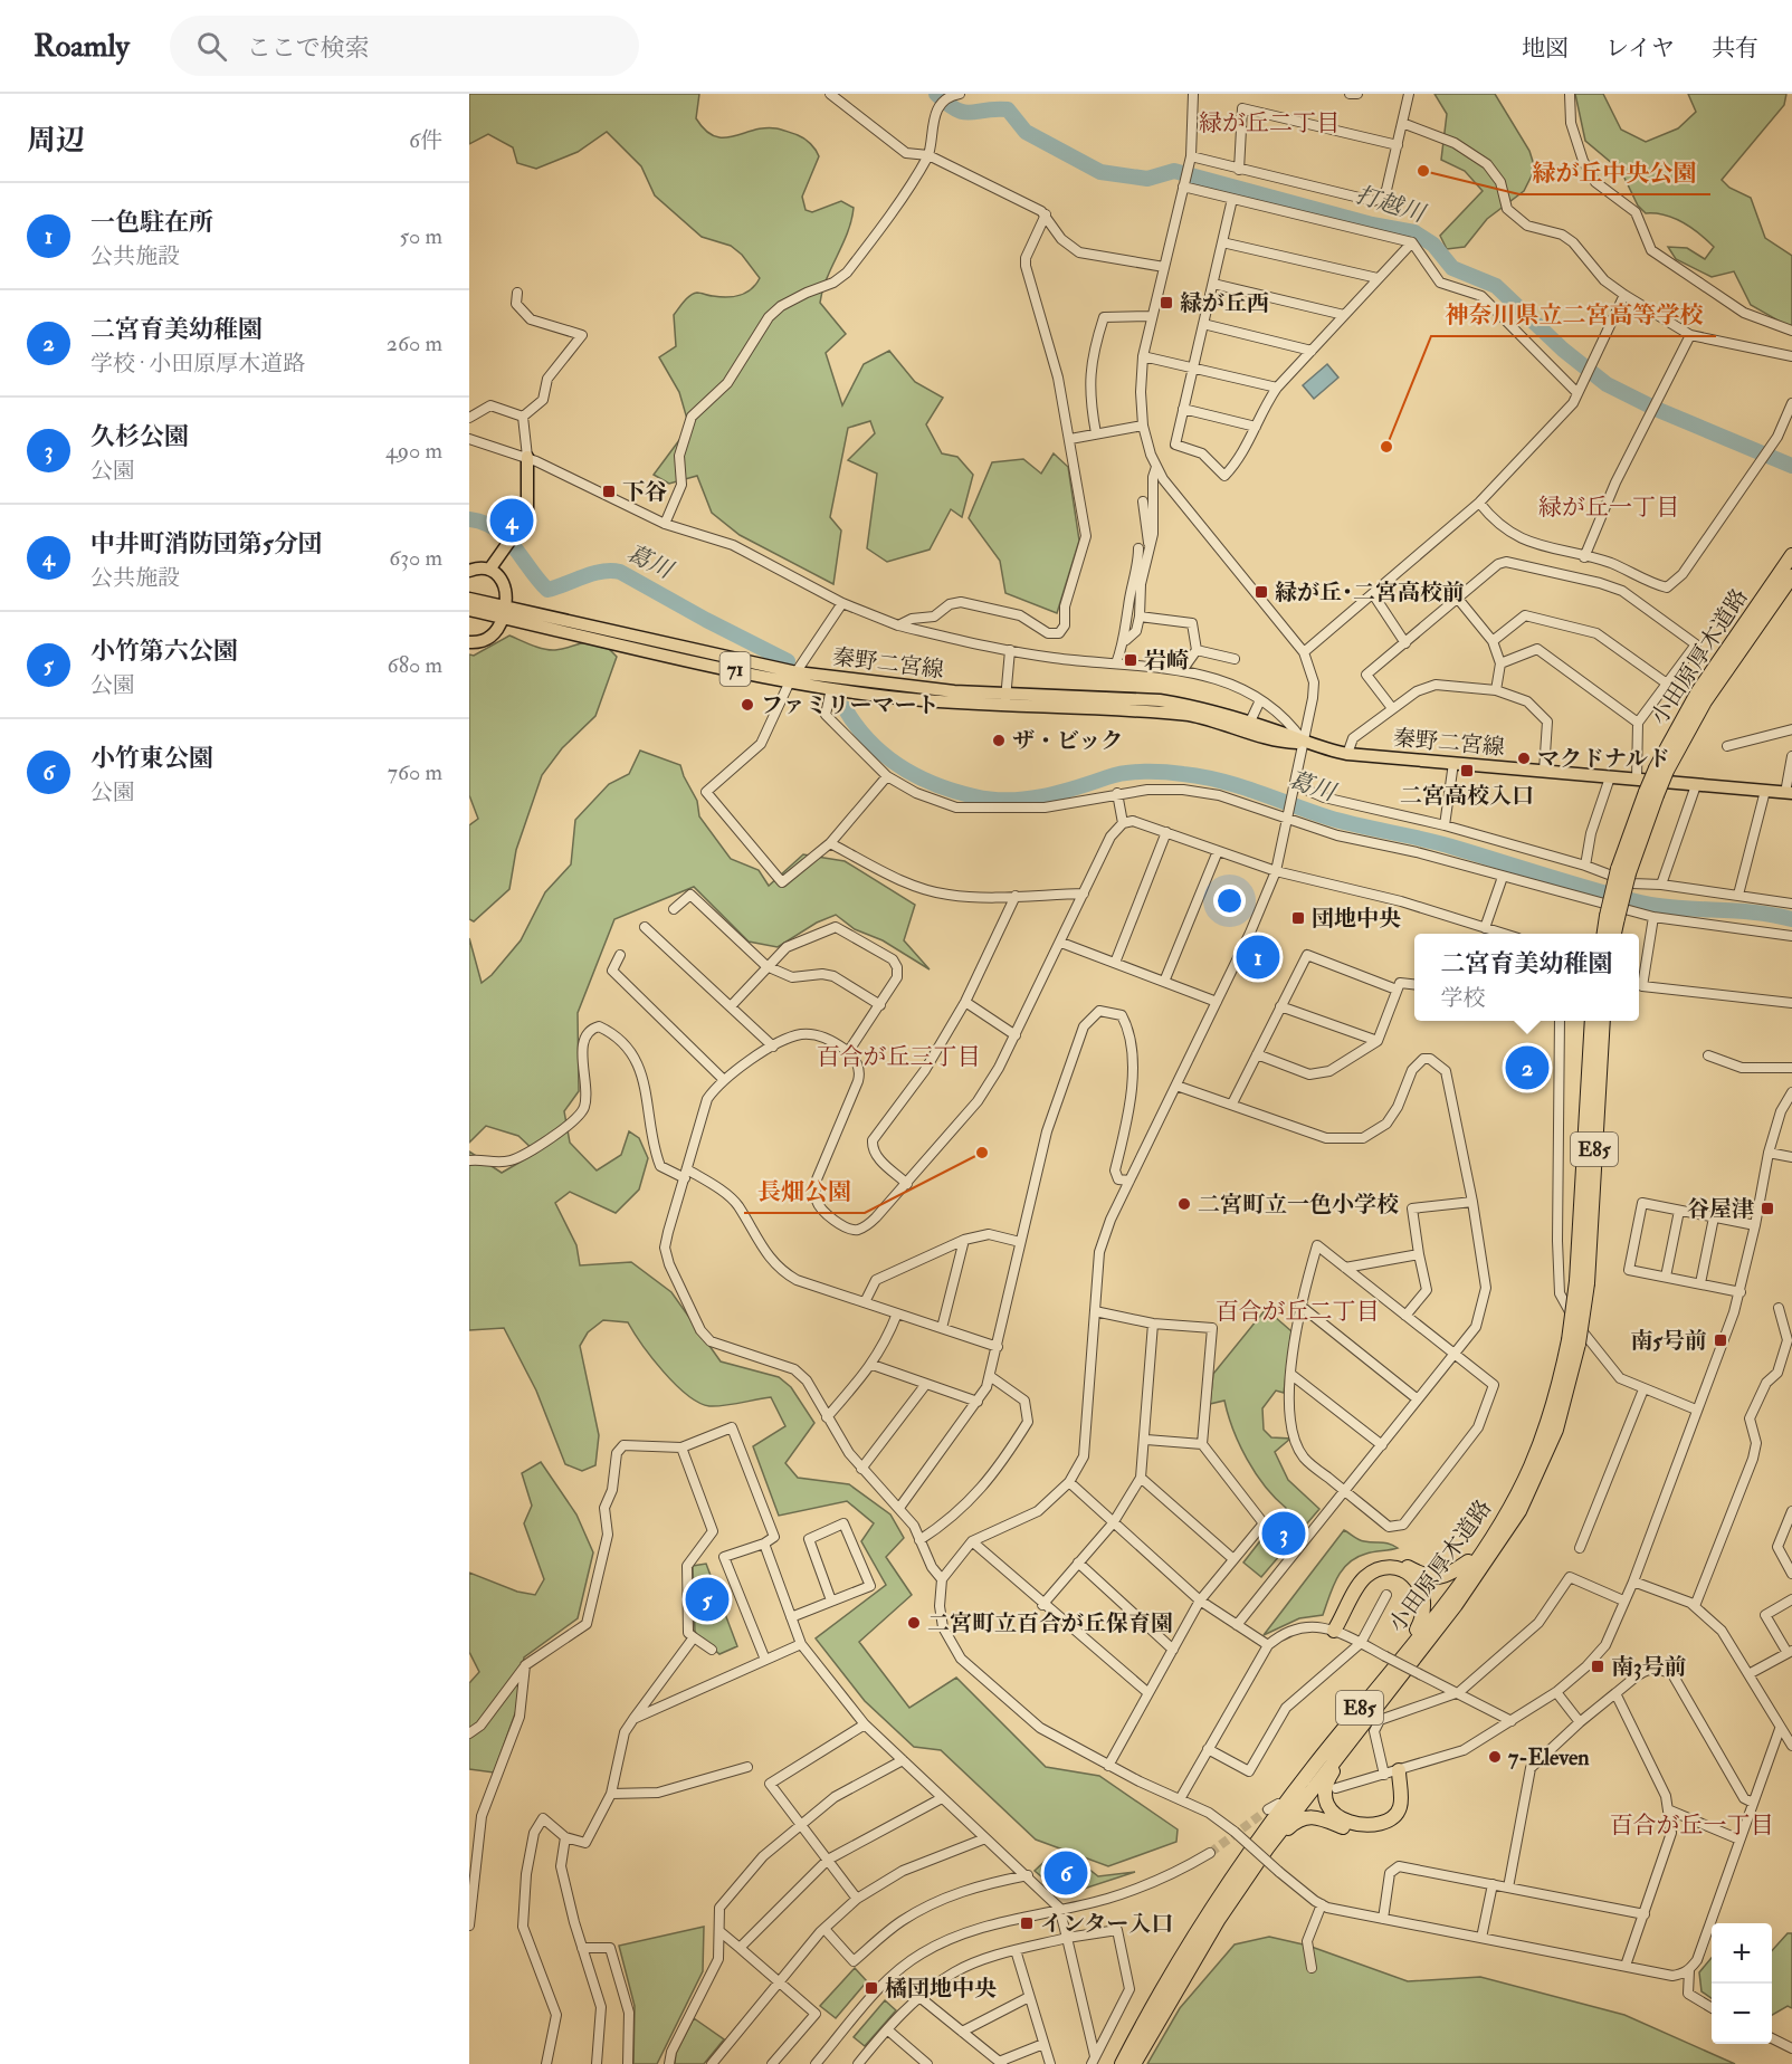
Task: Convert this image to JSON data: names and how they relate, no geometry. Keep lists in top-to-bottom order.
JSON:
{
  "streets": {
    "highway": ["小田原厚木道路", "E85"],
    "main road": ["秦野二宮線", "71"]
  },
  "districts": [
    "緑が丘二丁目",
    "緑が丘一丁目",
    "百合が丘三丁目",
    "百合が丘二丁目",
    "百合が丘一丁目"
  ],
  "water": ["打越川", "葛川"],
  "places": {
    "other": [
      "緑が丘中央公園",
      "神奈川県立二宮高等学校",
      "ファミリーマート",
      "ザ・ビック",
      "マクドナルド",
      "長畑公園",
      "二宮町立一色小学校",
      "二宮町立百合が丘保育園",
      "7-Eleven"
    ],
    "transit": [
      "緑が丘西",
      "下谷",
      "緑が丘･二宮高校前",
      "岩崎",
      "二宮高校入口",
      "団地中央",
      "谷屋津",
      "南5号前",
      "南3号前",
      "インター入口",
      "橘団地中央"
    ]
  },
  "page": {
    "header": "Roamly",
    "search": "ここで検索",
    "nav": ["地図", "レイヤ", "共有"],
    "heading": ["周辺", "6件"],
    "list": [
      {
        "mark": "1",
        "name": "一色駐在所",
        "note": "公共施設",
        "value": "50 m"
      },
      {
        "mark": "2",
        "name": "二宮育美幼稚園",
        "note": "学校 · 小田原厚木道路",
        "value": "260 m"
      },
      {
        "mark": "3",
        "name": "久杉公園",
        "note": "公園",
        "value": "490 m"
      },
      {
        "mark": "4",
        "name": "中井町消防団第5分団",
        "note": "公共施設",
        "value": "630 m"
      },
      {
        "mark": "5",
        "name": "小竹第六公園",
        "note": "公園",
        "value": "680 m"
      },
      {
        "mark": "6",
        "name": "小竹東公園",
        "note": "公園",
        "value": "760 m"
      }
    ],
    "pins": [
      "4",
      "1",
      "2",
      "3",
      "5",
      "6"
    ],
    "popup": ["二宮育美幼稚園", "学校"],
    "map_buttons": ["+", "−"]
  }
}
